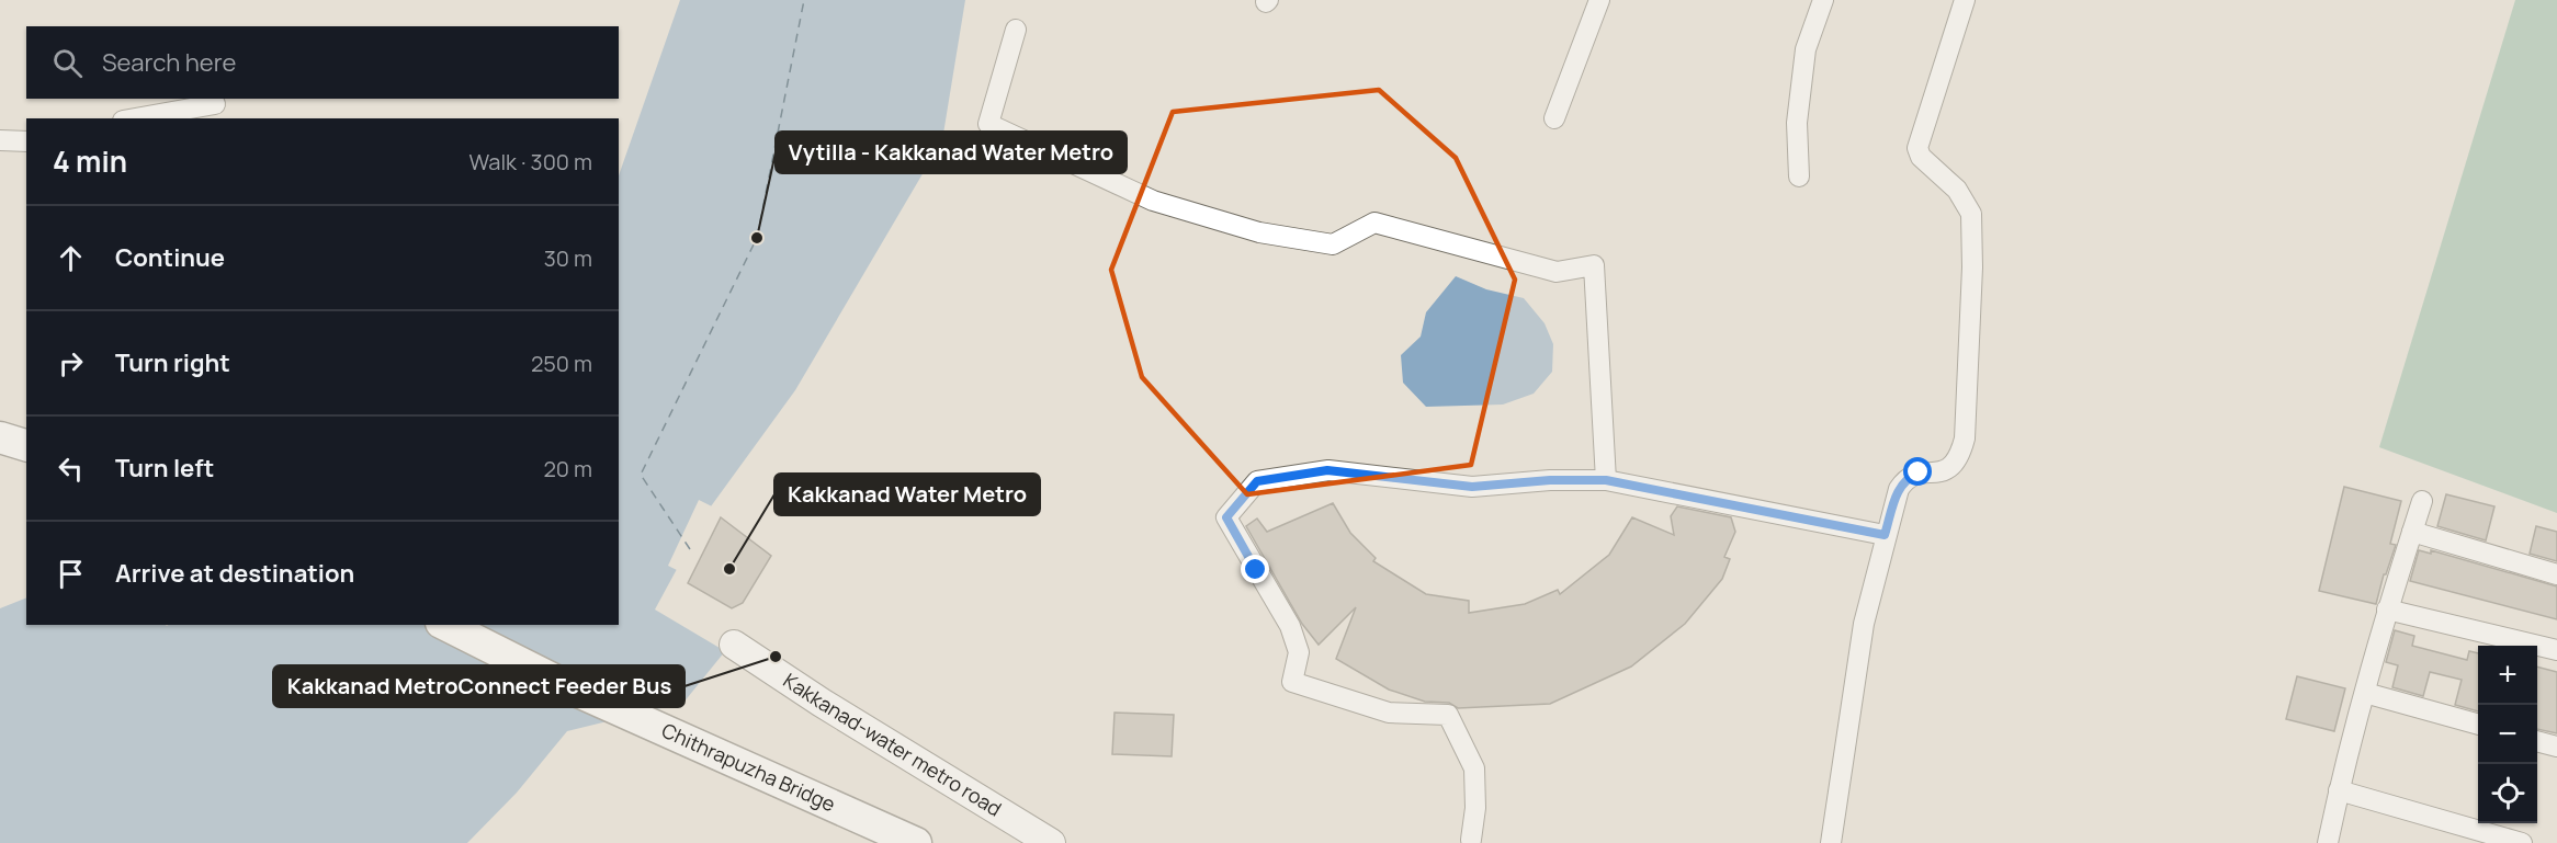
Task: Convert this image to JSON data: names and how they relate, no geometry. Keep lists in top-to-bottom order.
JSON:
{
  "streets": {
    "main road": ["Chithrapuzha Bridge"],
    "street": ["Kakkanad-water metro road"]
  },
  "places": ["Vytilla - Kakkanad Water Metro", "Kakkanad Water Metro", "Kakkanad MetroConnect Feeder Bus"],
  "page": {
    "search": "Search here",
    "heading": ["4 min", "Walk · 300 m"],
    "list": [
      ["Continue", "30 m"],
      ["Turn right", "250 m"],
      ["Turn left", "20 m"],
      "Arrive at destination"
    ],
    "map_buttons": ["+", "−"]
  }
}
